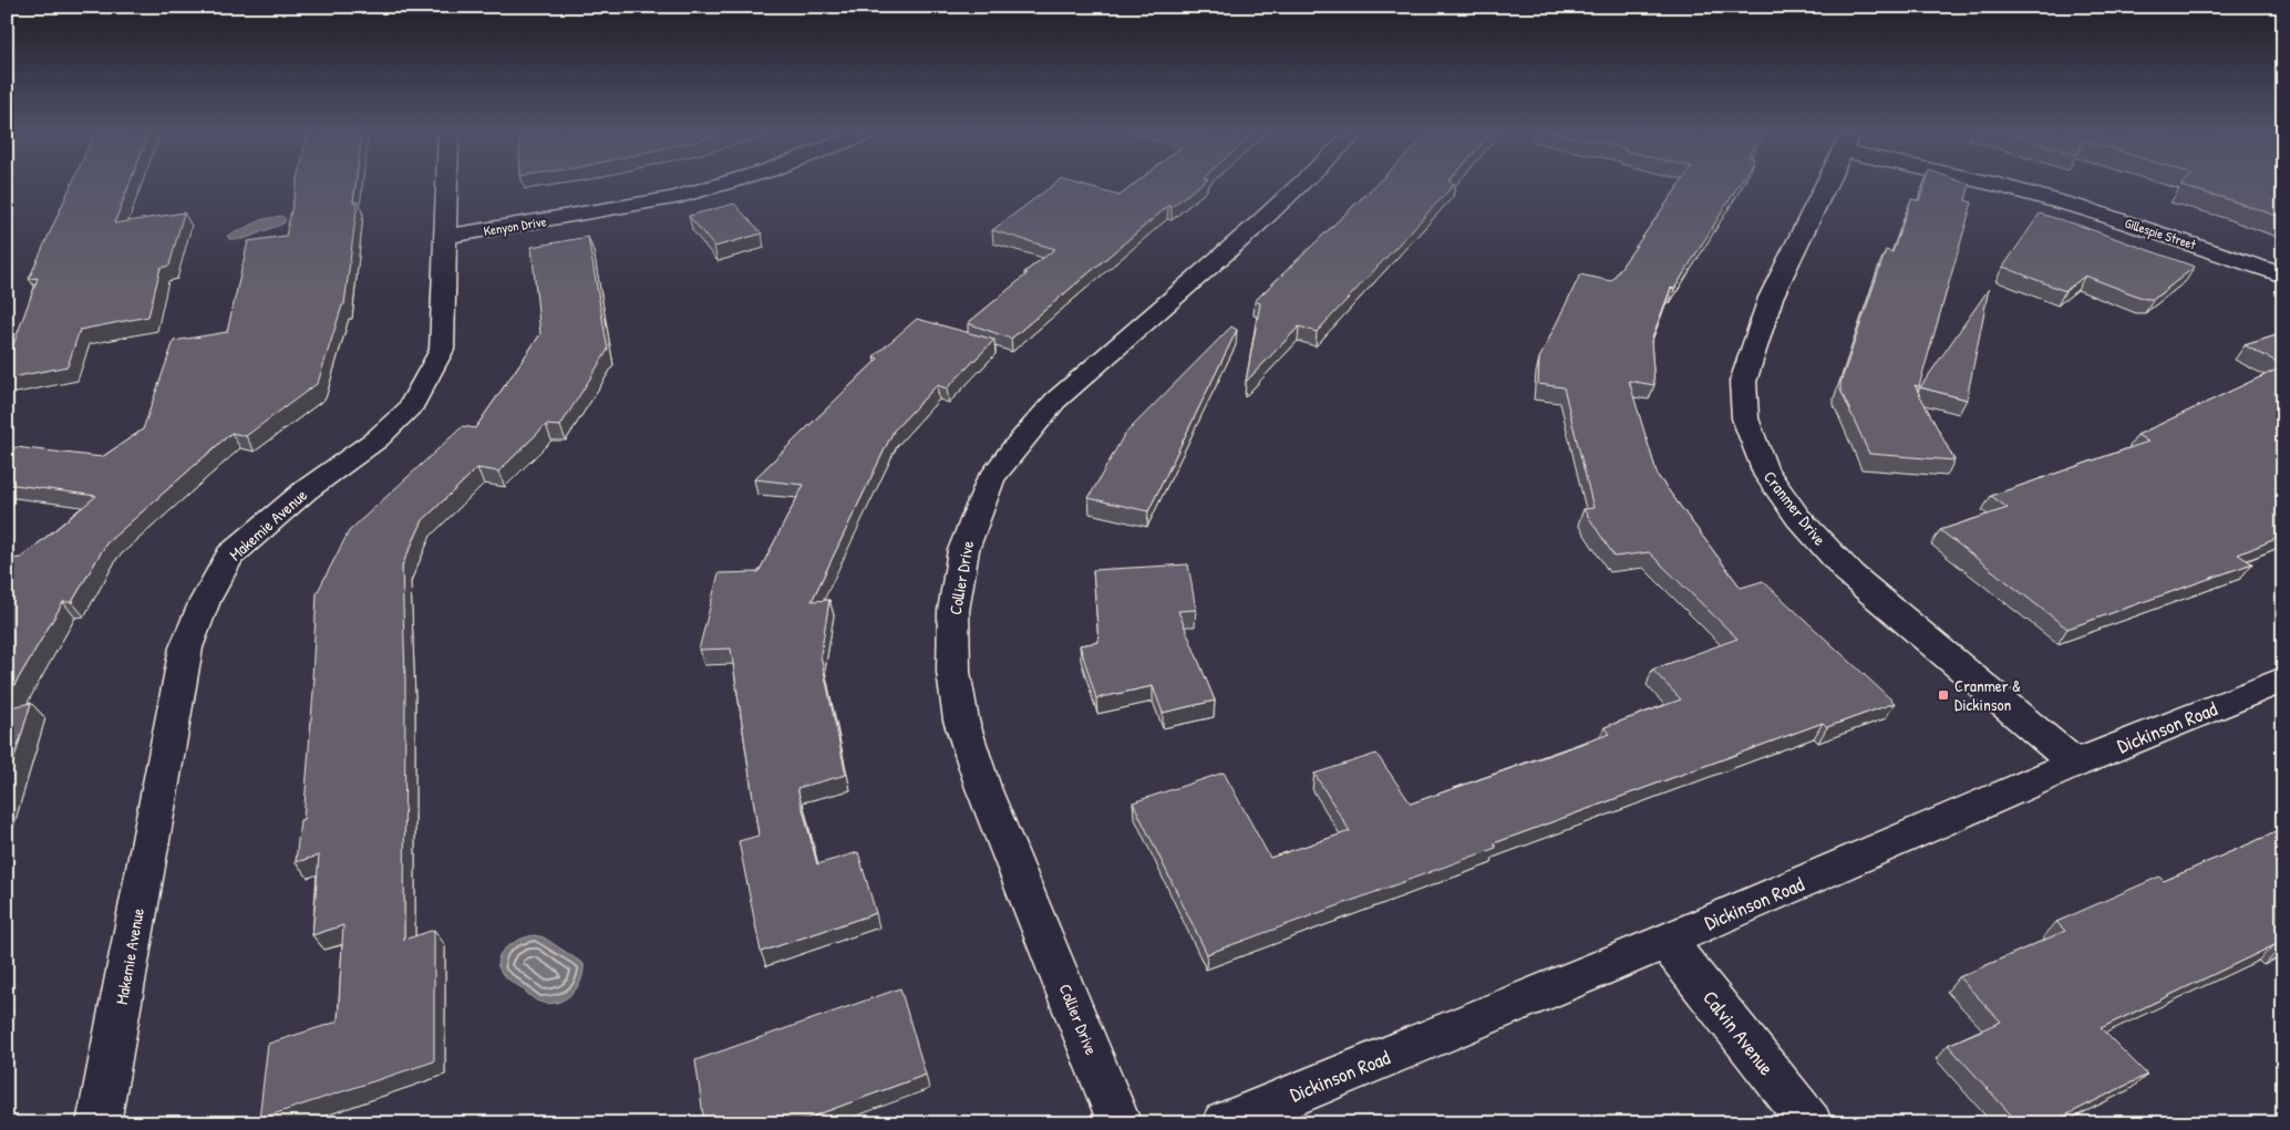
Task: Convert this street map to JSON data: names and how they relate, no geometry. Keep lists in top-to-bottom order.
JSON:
{
  "streets": {
    "street": [
      "Kenyon Drive",
      "Gillespie Street",
      "Cranmer Drive",
      "Makemie Avenue",
      "Collier Drive",
      "Dickinson Road",
      "Calvin Avenue"
    ]
  },
  "crossings": [
    ["Kenyon Drive", "Makemie Avenue"],
    ["Cranmer Drive", "Dickinson Road"],
    ["Dickinson Road", "Calvin Avenue"]
  ],
  "places": {
    "transit": ["Cranmer & Dickinson"]
  }
}
